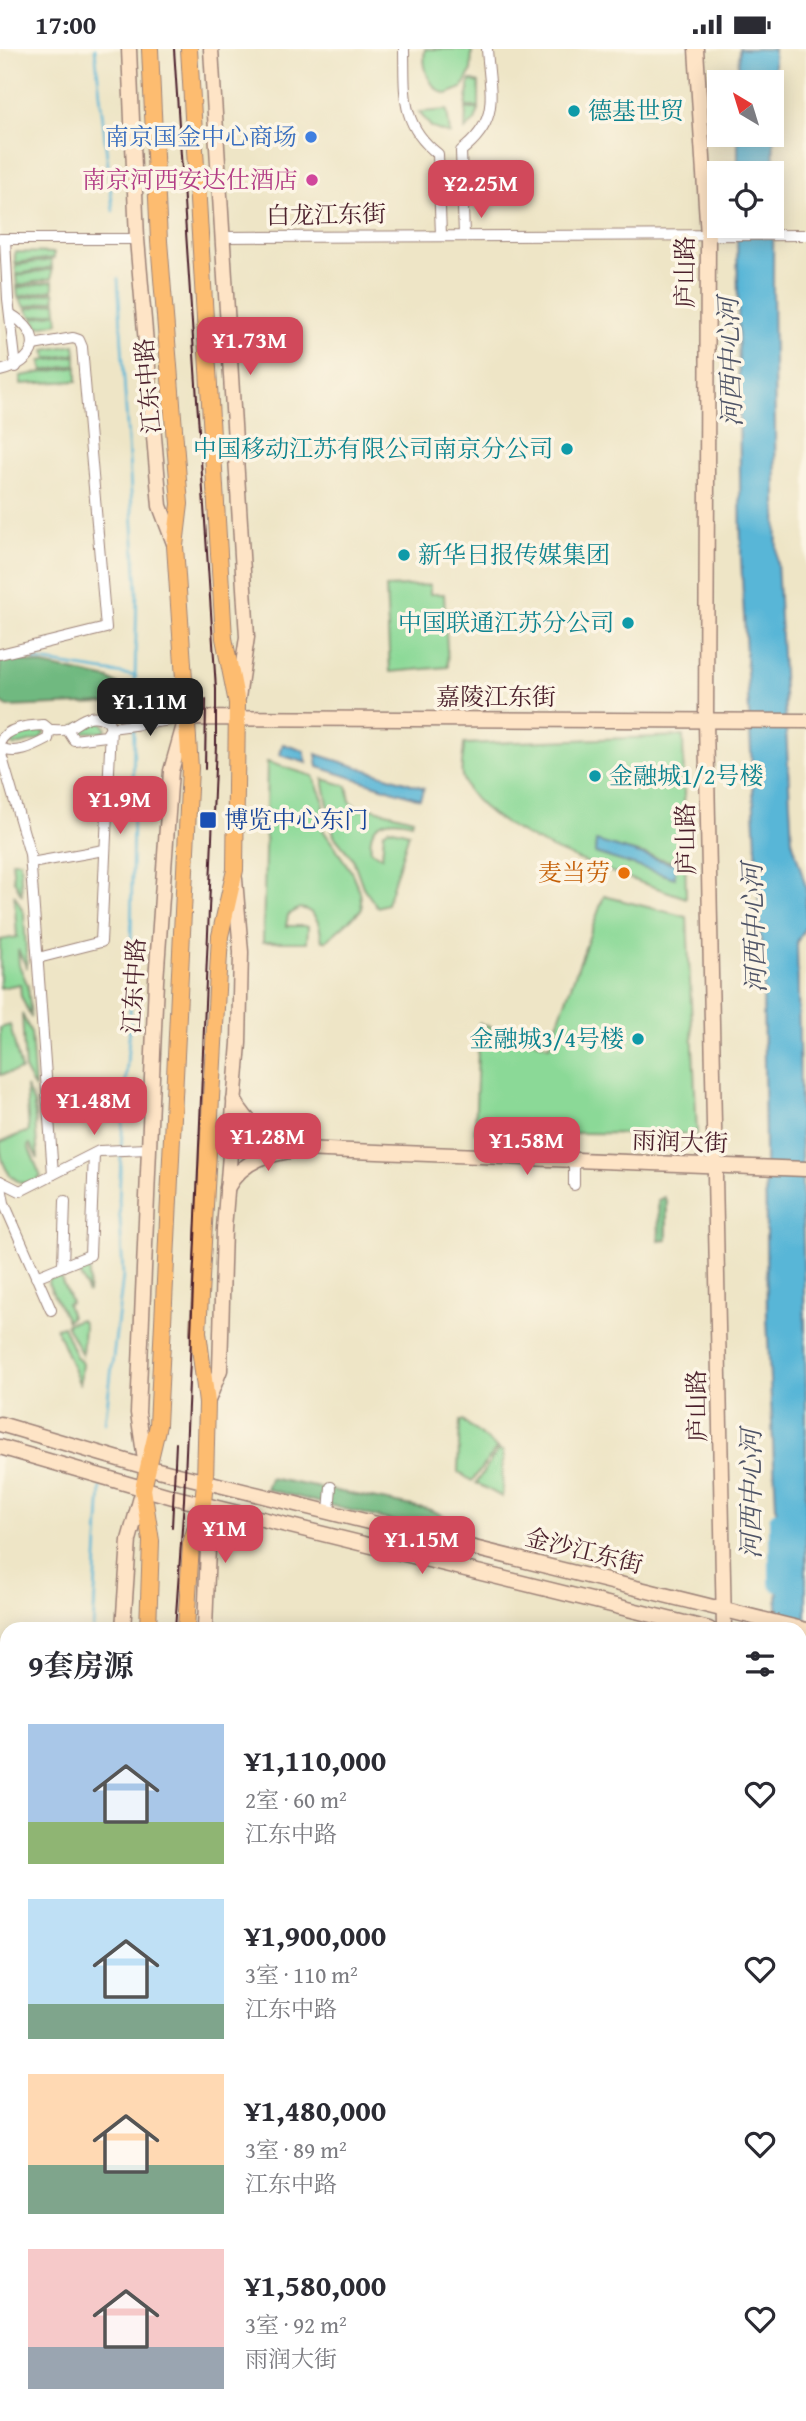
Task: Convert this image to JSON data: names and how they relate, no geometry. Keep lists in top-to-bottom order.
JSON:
{
  "streets": {
    "main road": ["江东中路"],
    "street": [
      "白龙江东街",
      "庐山路",
      "嘉陵江东街",
      "雨润大街",
      "金沙江东街"
    ]
  },
  "crossings": [
    ["庐山路", "嘉陵江东街"],
    ["庐山路", "雨润大街"],
    ["庐山路", "金沙江东街"],
    ["江东中路", "嘉陵江东街"],
    ["江东中路", "金沙江东街"]
  ],
  "water": ["河西中心河"],
  "places": {
    "other": [
      "德基世贸",
      "南京国金中心商场",
      "南京河西安达仕酒店",
      "中国移动江苏有限公司南京分公司",
      "新华日报传媒集团",
      "中国联通江苏分公司",
      "金融城1/2号楼",
      "麦当劳",
      "金融城3/4号楼"
    ],
    "transit": ["博览中心东门"]
  },
  "north": "top left",
  "page": {
    "status": "17:00",
    "price": [
      "¥2.25M",
      "¥1.73M",
      "¥1.11M",
      "¥1.9M",
      "¥1.48M",
      "¥1.28M",
      "¥1.58M",
      "¥1M",
      "¥1.15M"
    ],
    "heading": "9套房源",
    "list": [
      {
        "name": "¥1,110,000",
        "note": "2室 · 60 m² · 江东中路"
      },
      {
        "name": "¥1,900,000",
        "note": "3室 · 110 m² · 江东中路"
      },
      {
        "name": "¥1,480,000",
        "note": "3室 · 89 m² · 江东中路"
      },
      {
        "name": "¥1,580,000",
        "note": "3室 · 92 m² · 雨润大街"
      }
    ]
  }
}
